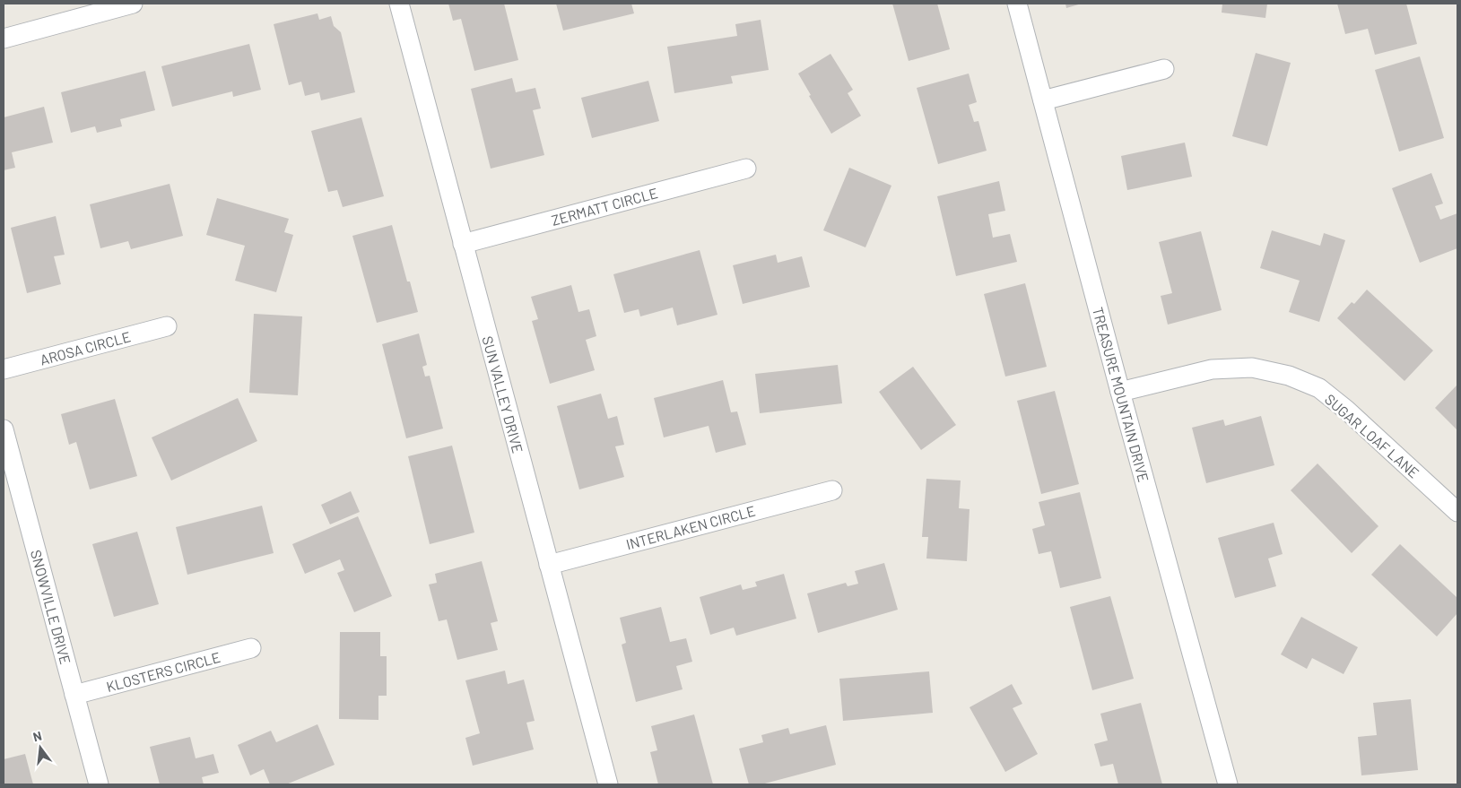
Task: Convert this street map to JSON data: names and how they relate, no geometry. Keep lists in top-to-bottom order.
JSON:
{
  "streets": {
    "street": [
      "ZERMATT CIRCLE",
      "AROSA CIRCLE",
      "SUN VALLEY DRIVE",
      "TREASURE MOUNTAIN DRIVE",
      "SUGAR LOAF LANE",
      "INTERLAKEN CIRCLE",
      "SNOWVILLE DRIVE",
      "KLOSTERS CIRCLE"
    ]
  },
  "crossings": [
    ["ZERMATT CIRCLE", "SUN VALLEY DRIVE"],
    ["SUN VALLEY DRIVE", "INTERLAKEN CIRCLE"],
    ["TREASURE MOUNTAIN DRIVE", "SUGAR LOAF LANE"],
    ["SNOWVILLE DRIVE", "KLOSTERS CIRCLE"]
  ],
  "north": "top"
}
